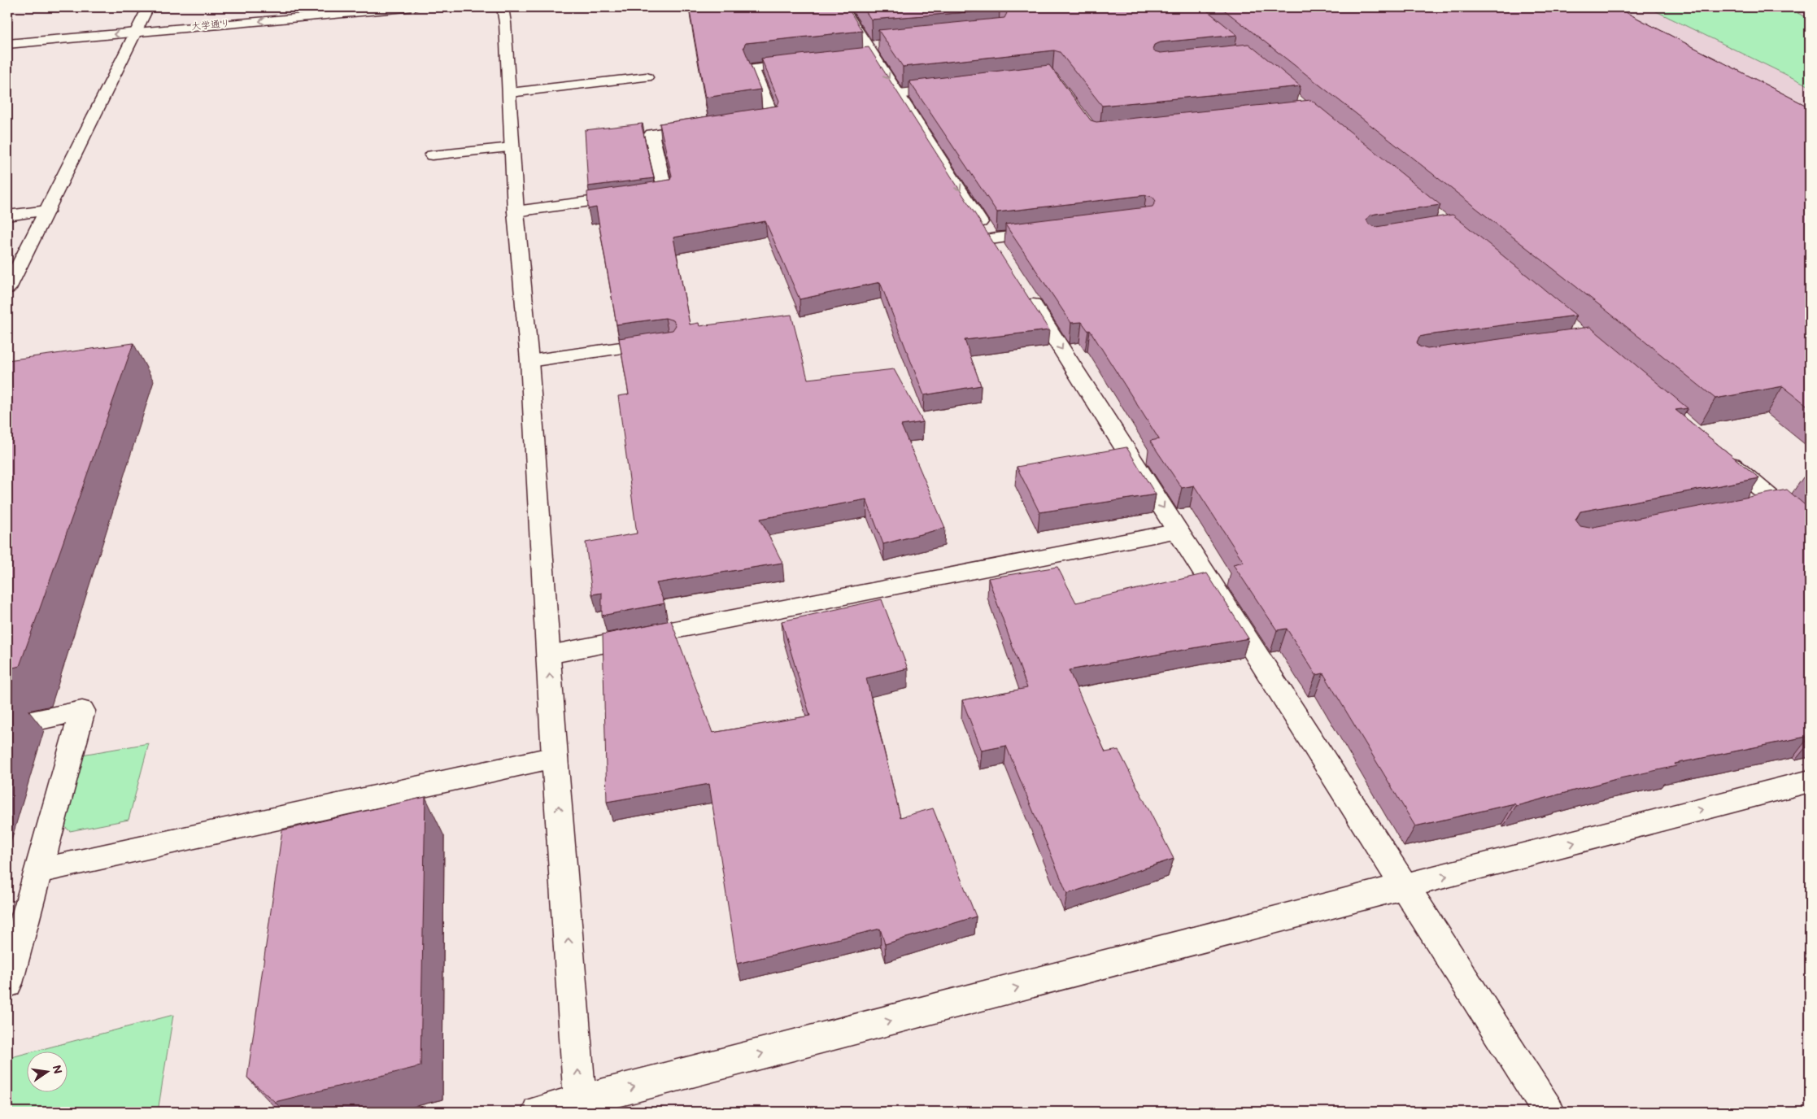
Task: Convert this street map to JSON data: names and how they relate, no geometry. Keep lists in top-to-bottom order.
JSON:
{
  "streets": {
    "street": ["大学通り"]
  },
  "north": "right"
}
